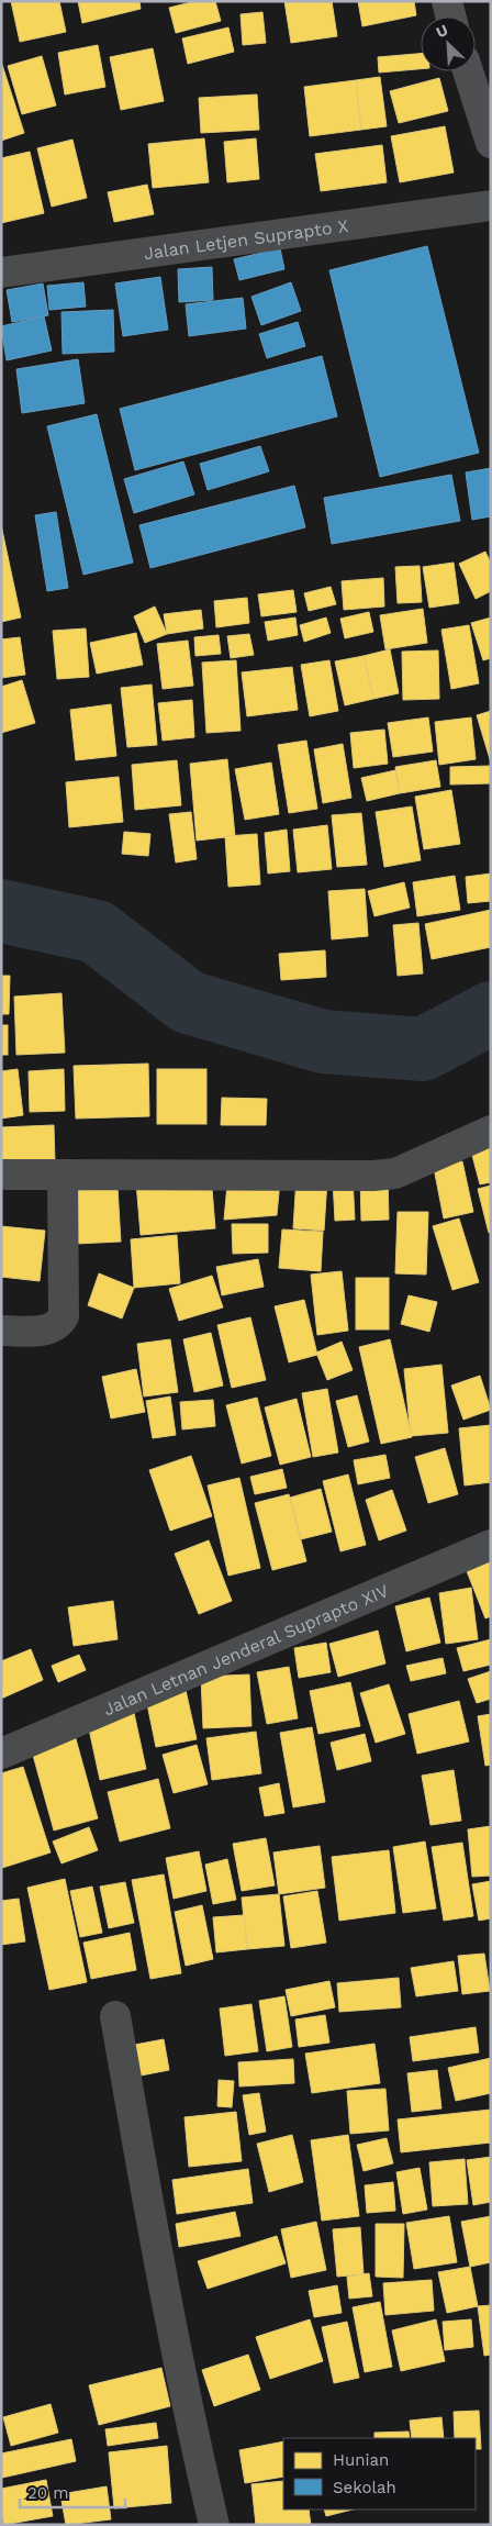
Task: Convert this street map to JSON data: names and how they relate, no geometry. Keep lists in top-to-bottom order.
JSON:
{
  "streets": {
    "street": ["Jalan Letjen Suprapto X", "Jalan Letnan Jenderal Suprapto XIV"]
  },
  "legend": ["Hunian", "Sekolah"],
  "scale_bar": "20 m",
  "north": "top left"
}
